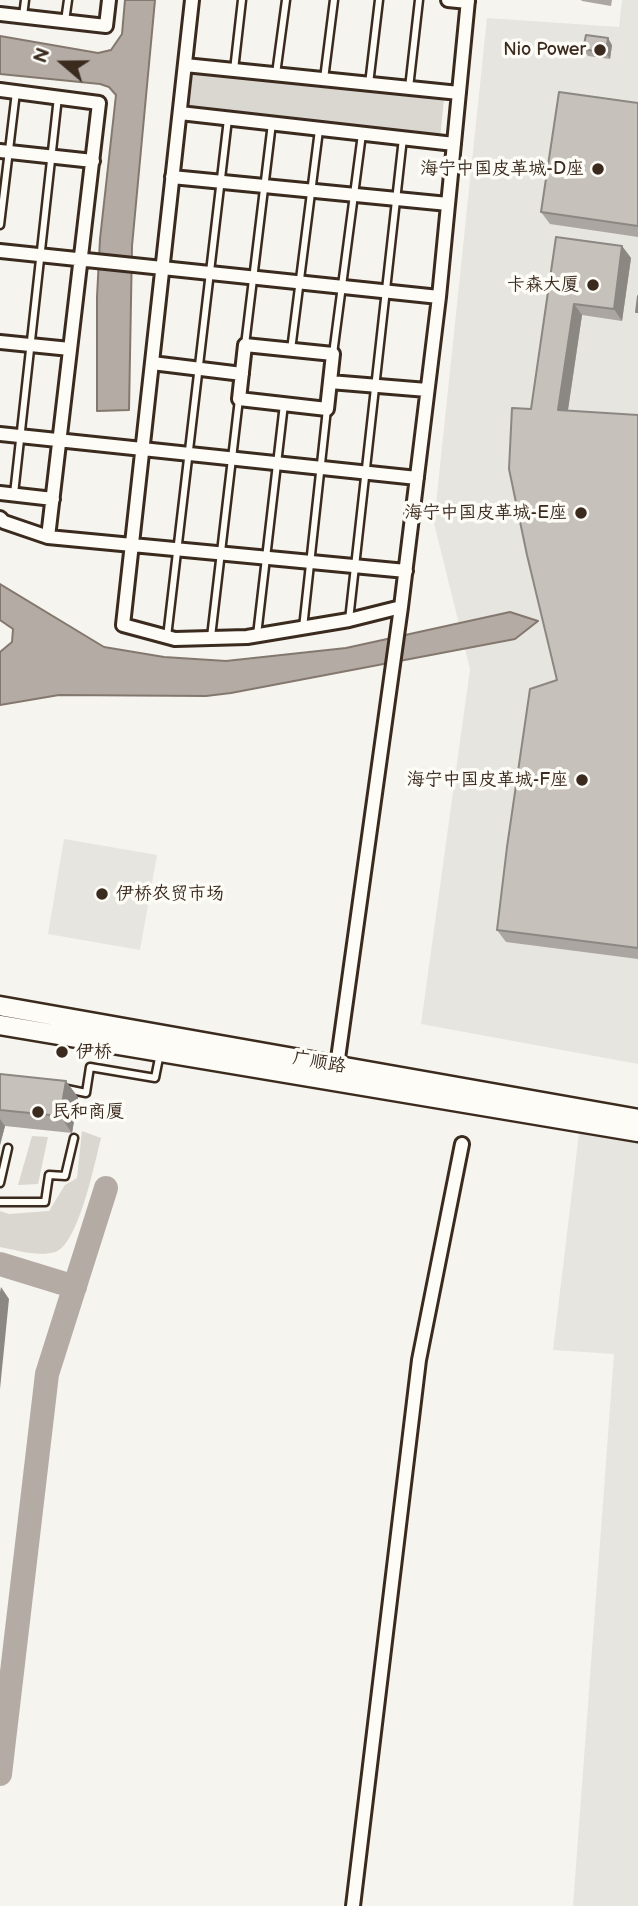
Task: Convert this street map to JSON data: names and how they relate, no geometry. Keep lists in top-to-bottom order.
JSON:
{
  "streets": {
    "main road": ["广顺路"]
  },
  "places": [
    "Nio Power",
    "海宁中国皮革城-D座",
    "卡森大厦",
    "海宁中国皮革城-E座",
    "海宁中国皮革城-F座",
    "伊桥农贸市场",
    "伊桥",
    "民和商厦"
  ],
  "north": "left"
}
